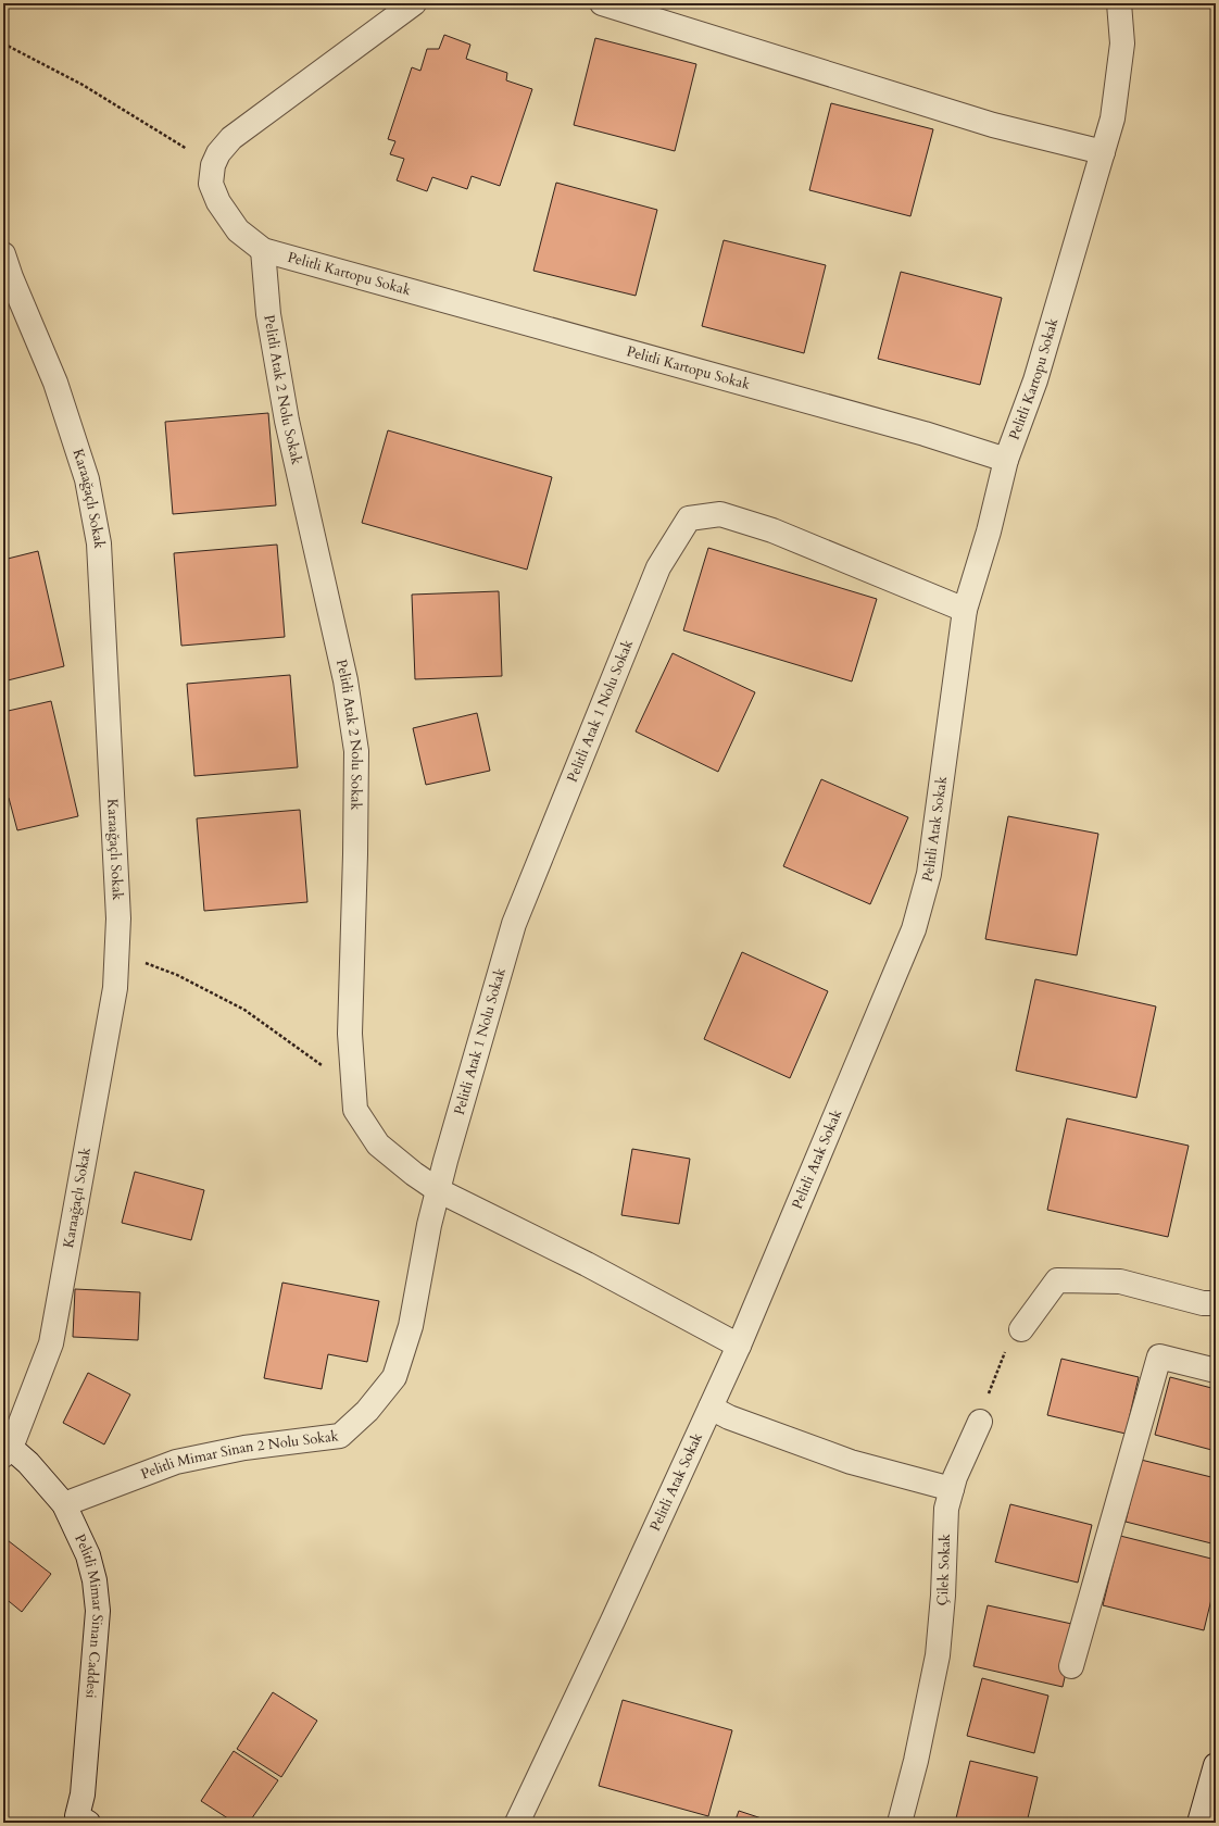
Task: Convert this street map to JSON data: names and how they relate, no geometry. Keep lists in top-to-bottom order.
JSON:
{
  "streets": {
    "street": [
      "Pelitli Kartopu Sokak",
      "Pelitli Atak 2 Nolu Sokak",
      "Karaağaçlı Sokak",
      "Pelitli Atak 1 Nolu Sokak",
      "Pelitli Atak Sokak",
      "Pelitli Mimar Sinan 2 Nolu Sokak",
      "Çilek Sokak",
      "Pelitli Mimar Sinan Caddesi"
    ]
  },
  "crossings": [
    ["Pelitli Kartopu Sokak", "Pelitli Atak 2 Nolu Sokak"],
    ["Pelitli Kartopu Sokak", "Pelitli Atak Sokak"],
    ["Pelitli Atak 2 Nolu Sokak", "Pelitli Atak 1 Nolu Sokak"],
    ["Karaağaçlı Sokak", "Pelitli Mimar Sinan Caddesi"],
    ["Pelitli Atak 1 Nolu Sokak", "Pelitli Atak Sokak"],
    ["Pelitli Atak 1 Nolu Sokak", "Pelitli Mimar Sinan 2 Nolu Sokak"],
    ["Pelitli Mimar Sinan 2 Nolu Sokak", "Pelitli Mimar Sinan Caddesi"]
  ]
}
